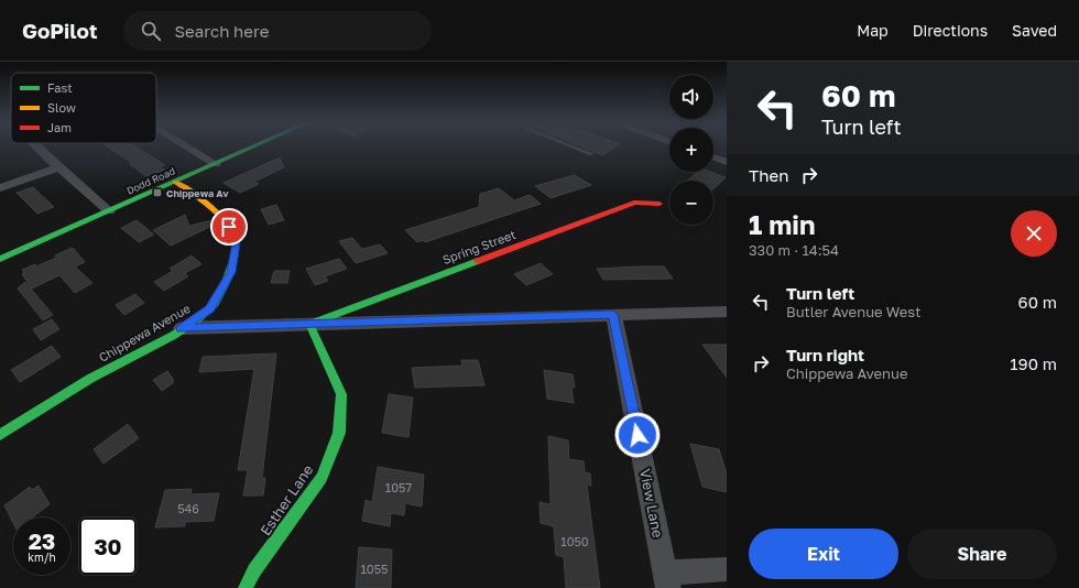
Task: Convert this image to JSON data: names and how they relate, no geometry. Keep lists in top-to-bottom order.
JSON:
{
  "streets": {
    "street": [
      "Dodd Road",
      "Spring Street",
      "Chippewa Avenue",
      "Esther Lane",
      "View Lane"
    ]
  },
  "crossings": [
    ["Dodd Road", "Chippewa Avenue"],
    ["Spring Street", "Esther Lane"]
  ],
  "places": {
    "transit": ["Chippewa Av"]
  },
  "house_numbers": [
    "1057",
    "546",
    "1050",
    "1055"
  ],
  "legend": ["Fast", "Slow", "Jam"],
  "page": {
    "header": "GoPilot",
    "search": "Search here",
    "nav": ["Map", "Directions", "Saved"],
    "turn": ["60 m", "Turn left"],
    "map_buttons": ["+", "−"],
    "then": "Then",
    "heading": ["1 min", "330 m · 14:54"],
    "list": [
      {
        "name": "Turn left",
        "note": "Butler Avenue West",
        "value": "60 m"
      },
      {
        "name": "Turn right",
        "note": "Chippewa Avenue",
        "value": "190 m"
      }
    ],
    "speed": "23 km/h",
    "limit": "30",
    "buttons": ["Exit", "Share"]
  }
}
